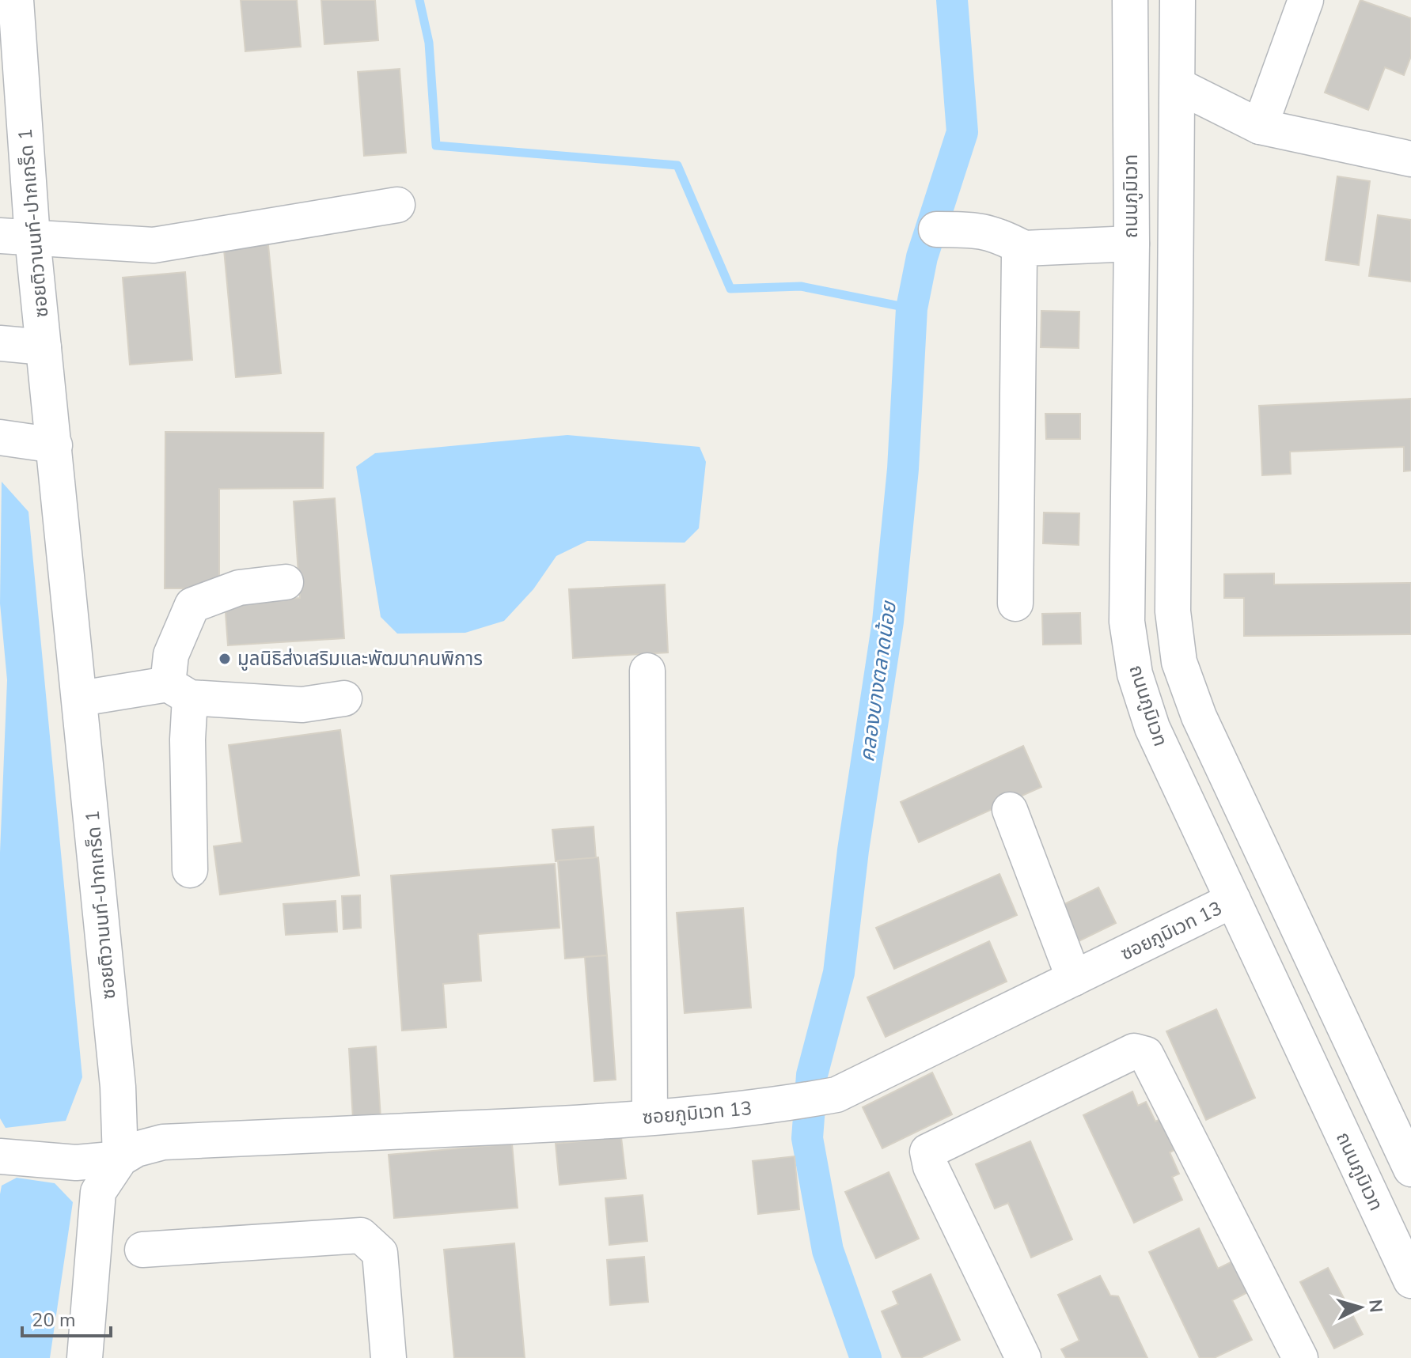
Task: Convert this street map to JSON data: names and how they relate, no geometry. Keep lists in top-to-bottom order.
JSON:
{
  "streets": {
    "street": ["ถนนภูมิเวท", "ซอยติวานนท์-ปากเกร็ด 1", "ซอยภูมิเวท 13"]
  },
  "crossings": [
    ["ถนนภูมิเวท", "ซอยภูมิเวท 13"],
    ["ซอยติวานนท์-ปากเกร็ด 1", "ซอยภูมิเวท 13"]
  ],
  "water": ["คลองบางตลาดน้อย"],
  "places": ["มูลนิธิส่งเสริมและพัฒนาคนพิการ"],
  "scale_bar": "20 m",
  "north": "right"
}
